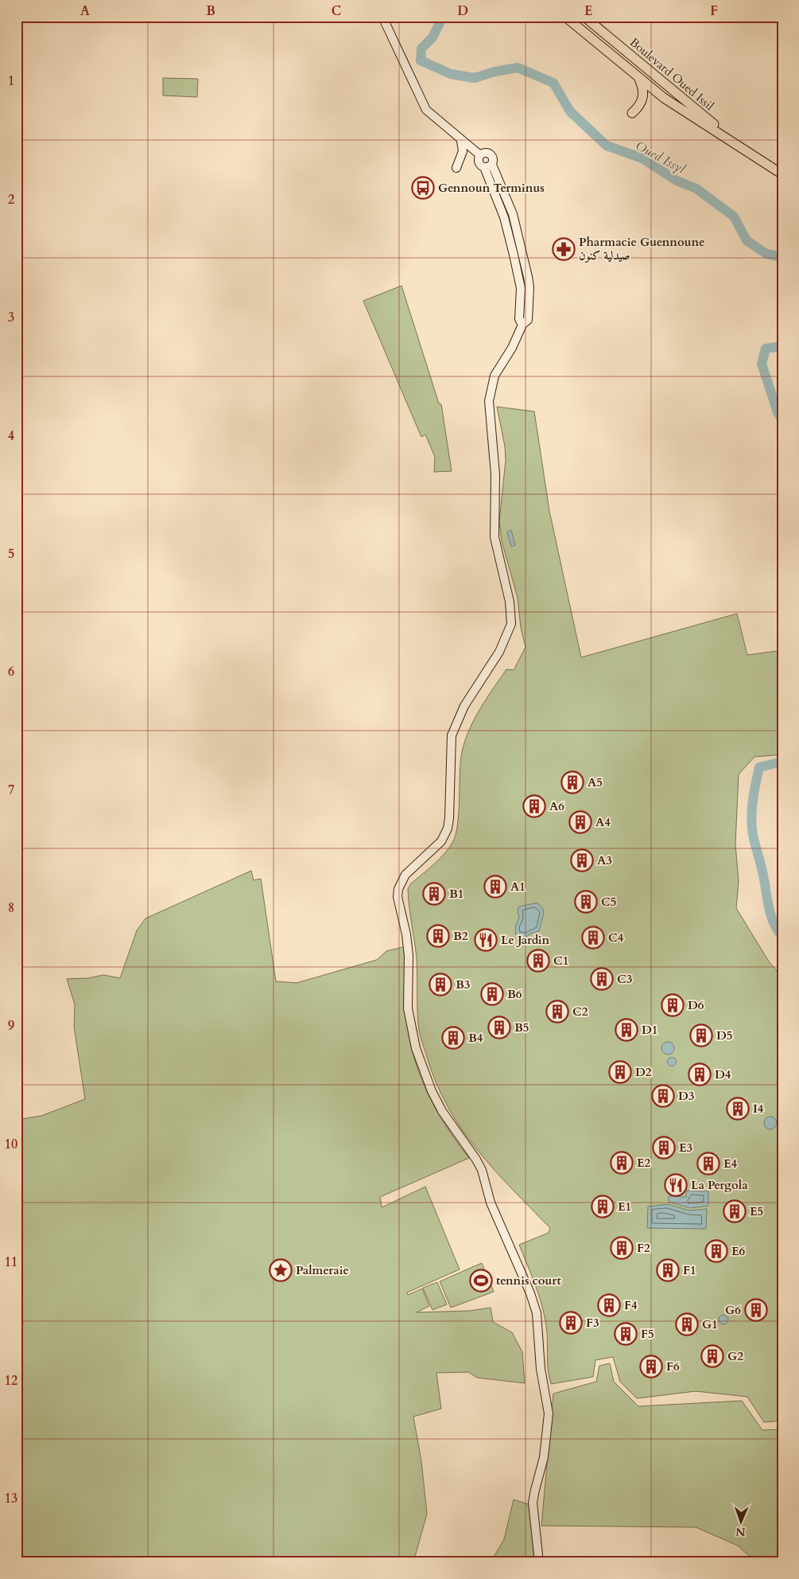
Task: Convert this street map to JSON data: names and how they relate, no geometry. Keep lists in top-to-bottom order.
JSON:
{
  "streets": {
    "main road": ["Boulevard Oued Issil"]
  },
  "water": ["Oued Issyl"],
  "places": {
    "bus stop": ["Gennoun Terminus"],
    "pharmacy": ["Pharmacie Guennoune صيدلية كنون"],
    "building": [
      "A5",
      "A6",
      "A4",
      "A3",
      "A1",
      "B1",
      "C5",
      "B2",
      "C4",
      "C1",
      "C3",
      "B3",
      "B6",
      "D6",
      "C2",
      "B5",
      "D1",
      "D5",
      "B4",
      "D2",
      "D4",
      "D3",
      "I4",
      "E3",
      "E2",
      "E4",
      "E1",
      "E5",
      "F2",
      "E6",
      "F1",
      "F4",
      "G6",
      "F3",
      "G1",
      "F5",
      "G2",
      "F6"
    ],
    "restaurant": ["Le Jardin", "La Pergola"],
    "place": ["Palmeraie"],
    "sports": ["tennis court"]
  },
  "north": "bottom",
  "grid": {
    "columns": [
      "A",
      "B",
      "C",
      "D",
      "E",
      "F"
    ],
    "rows": [
      "1",
      "2",
      "3",
      "4",
      "5",
      "6",
      "7",
      "8",
      "9",
      "10",
      "11",
      "12",
      "13"
    ]
  }
}
